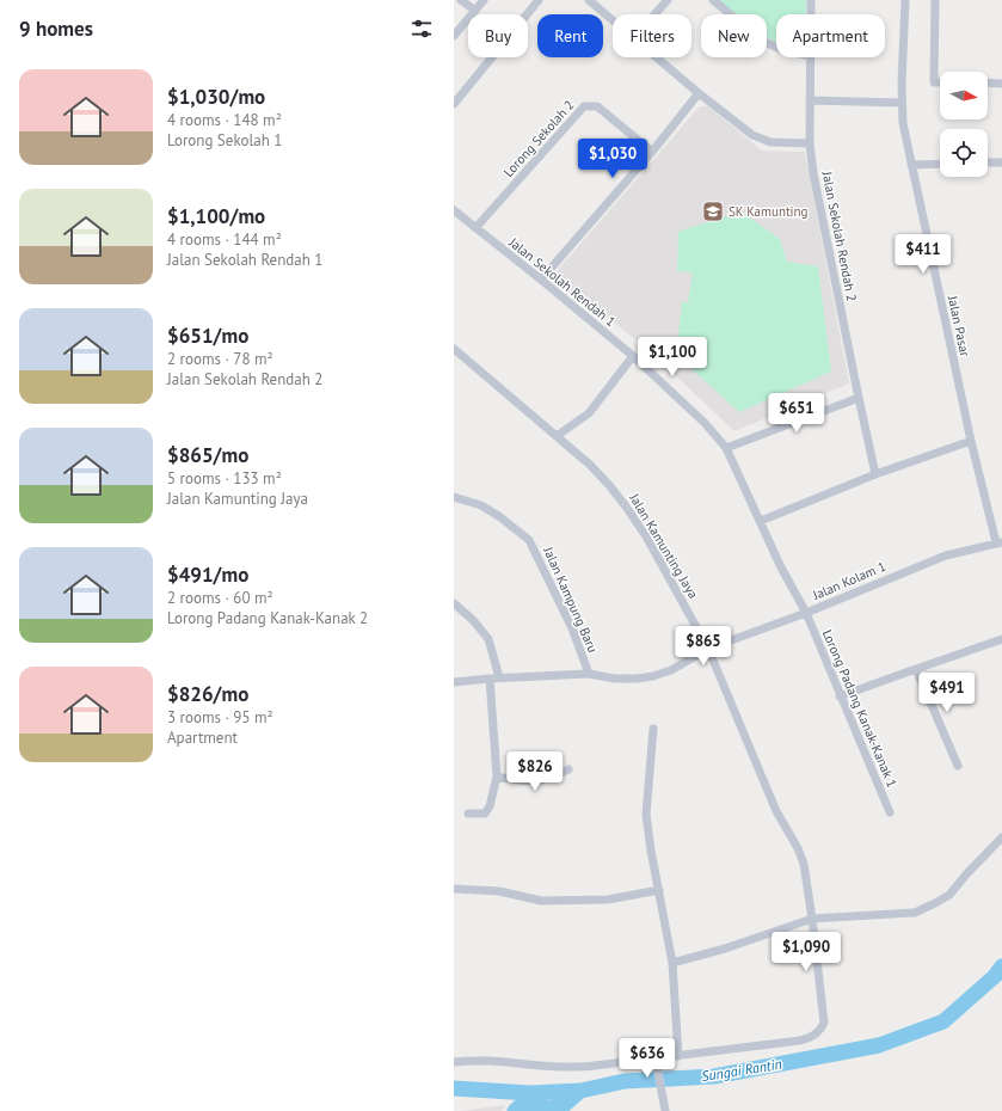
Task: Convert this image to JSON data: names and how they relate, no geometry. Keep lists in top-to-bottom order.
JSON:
{
  "streets": {
    "street": [
      "Lorong Sekolah 2",
      "Jalan Sekolah Rendah 2",
      "Jalan Sekolah Rendah 1",
      "Jalan Pasar",
      "Jalan Kamunting Jaya",
      "Jalan Kolam 1",
      "Jalan Kampung Baru",
      "Lorong Padang Kanak-Kanak 1"
    ]
  },
  "crossings": [
    ["Lorong Sekolah 2", "Jalan Sekolah Rendah 1"],
    ["Jalan Sekolah Rendah 1", "Jalan Kolam 1"],
    ["Jalan Sekolah Rendah 1", "Lorong Padang Kanak-Kanak 1"],
    ["Jalan Pasar", "Jalan Kolam 1"],
    ["Jalan Kamunting Jaya", "Jalan Kolam 1"],
    ["Jalan Kolam 1", "Jalan Kampung Baru"],
    ["Jalan Kolam 1", "Lorong Padang Kanak-Kanak 1"]
  ],
  "water": ["Sungai Rantin"],
  "places": {
    "school or university": ["SK Kamunting"]
  },
  "north": "right",
  "page": {
    "heading": "9 homes",
    "chip": [
      "Buy",
      "Rent",
      "Filters",
      "New",
      "Apartment"
    ],
    "list": [
      {
        "name": "$1,030/mo",
        "note": "4 rooms · 148 m² · Lorong Sekolah 1"
      },
      {
        "name": "$1,100/mo",
        "note": "4 rooms · 144 m² · Jalan Sekolah Rendah 1"
      },
      {
        "name": "$651/mo",
        "note": "2 rooms · 78 m² · Jalan Sekolah Rendah 2"
      },
      {
        "name": "$865/mo",
        "note": "5 rooms · 133 m² · Jalan Kamunting Jaya"
      },
      {
        "name": "$491/mo",
        "note": "2 rooms · 60 m² · Lorong Padang Kanak-Kanak 2"
      },
      {
        "name": "$826/mo",
        "note": "3 rooms · 95 m² · Apartment"
      }
    ],
    "price": [
      "$1,030",
      "$411",
      "$1,100",
      "$651",
      "$865",
      "$491",
      "$826",
      "$1,090",
      "$636"
    ]
  }
}
